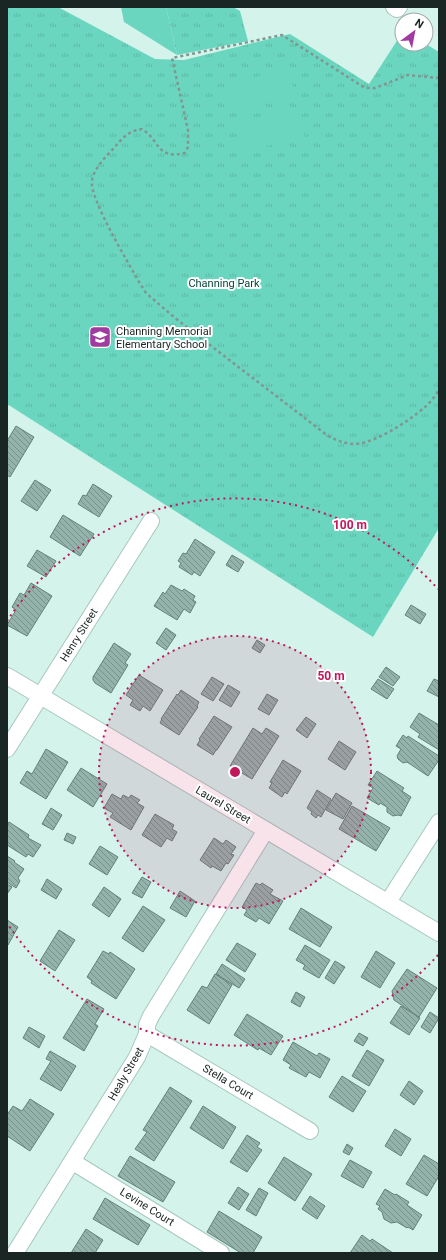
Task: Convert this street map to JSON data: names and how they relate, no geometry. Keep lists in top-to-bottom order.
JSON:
{
  "streets": {
    "street": [
      "Henry Street",
      "Laurel Street",
      "Healy Street",
      "Stella Court",
      "Levine Court"
    ]
  },
  "crossings": [
    ["Henry Street", "Laurel Street"],
    ["Laurel Street", "Healy Street"],
    ["Healy Street", "Stella Court"],
    ["Healy Street", "Levine Court"]
  ],
  "parks": ["Channing Park"],
  "places": {
    "school or university": ["Channing Memorial Elementary School"]
  },
  "north": "top right",
  "rings": ["100 m", "50 m"]
}
